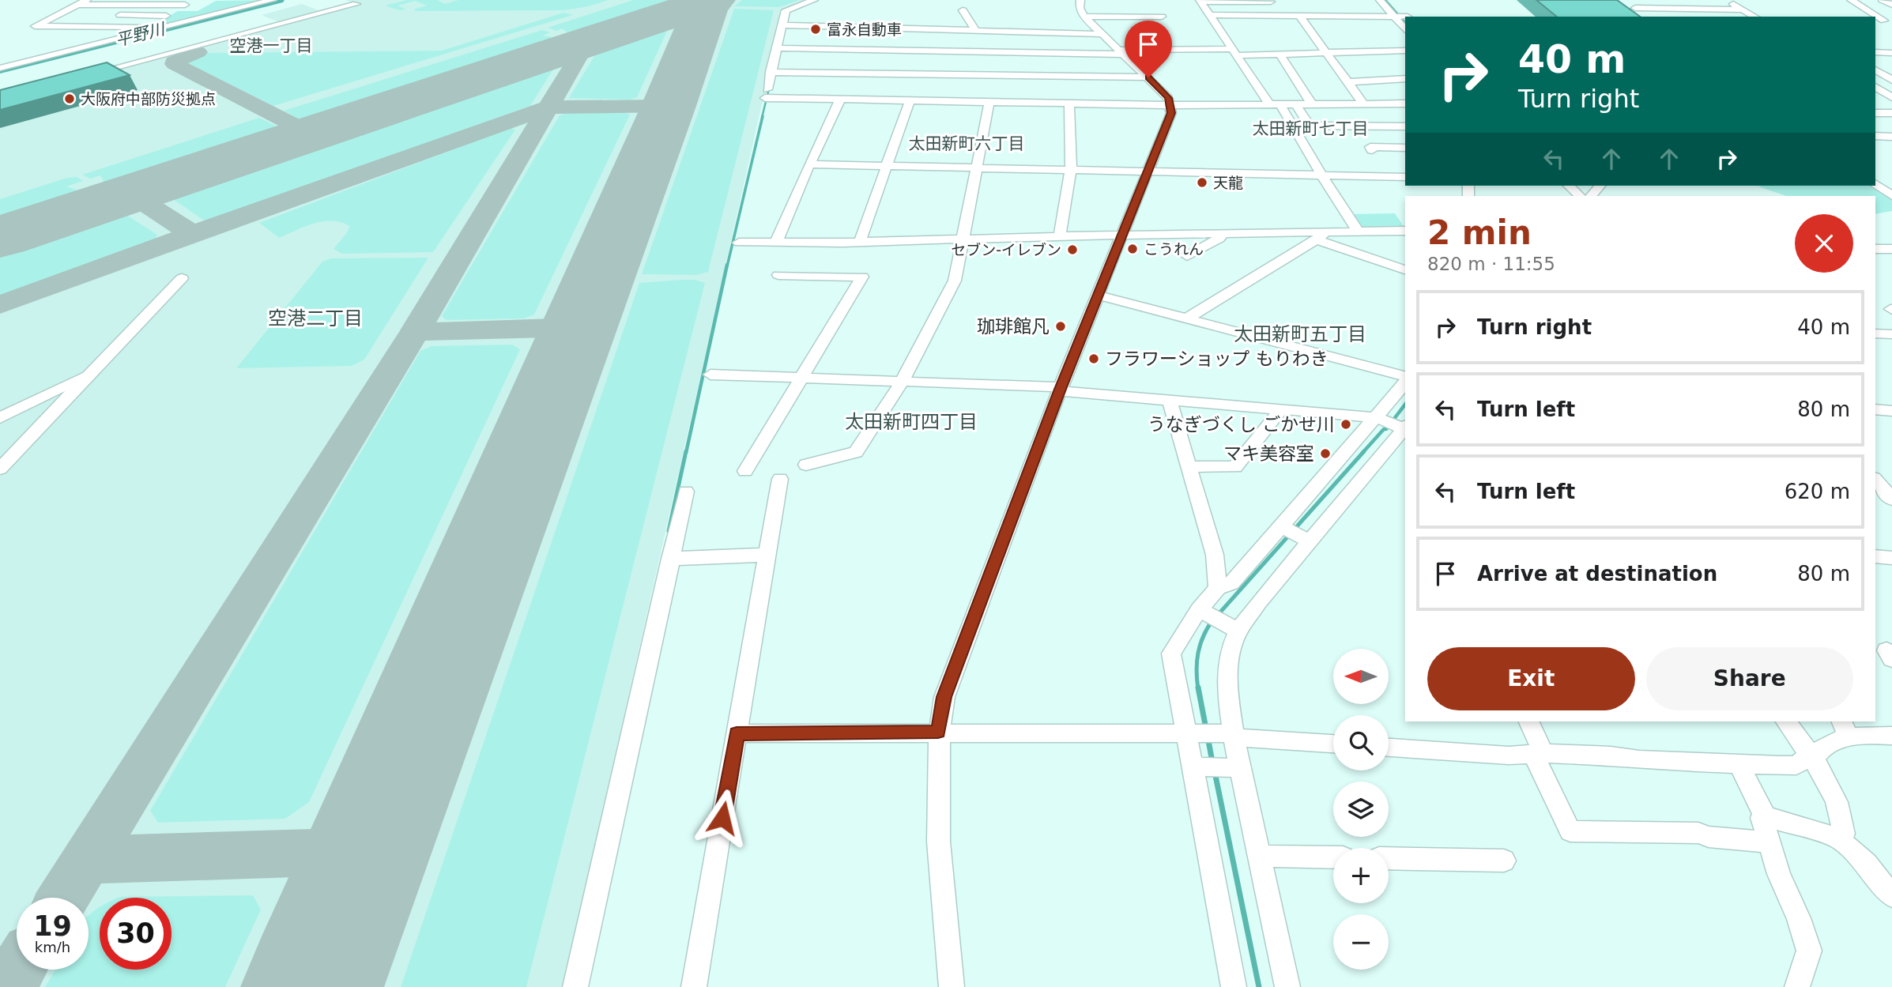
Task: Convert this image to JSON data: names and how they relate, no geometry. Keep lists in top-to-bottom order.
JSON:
{
  "districts": [
    "空港一丁目",
    "太田新町七丁目",
    "太田新町六丁目",
    "空港二丁目",
    "太田新町五丁目",
    "太田新町四丁目"
  ],
  "water": ["平野川"],
  "places": [
    "富永自動車",
    "大阪府中部防災拠点",
    "天龍",
    "こうれん",
    "セブン-イレブン",
    "珈琲館凡",
    "フラワーショップ もりわき",
    "うなぎづくし ごかせ川",
    "マキ美容室"
  ],
  "north": "left",
  "page": {
    "turn": ["40 m", "Turn right"],
    "heading": ["2 min", "820 m · 11:55"],
    "list": [
      {
        "name": "Turn right",
        "value": "40 m"
      },
      {
        "name": "Turn left",
        "value": "80 m"
      },
      {
        "name": "Turn left",
        "value": "620 m"
      },
      {
        "name": "Arrive at destination",
        "value": "80 m"
      }
    ],
    "buttons": ["Exit", "Share"],
    "map_buttons": ["+", "−"],
    "speed": "19 km/h",
    "limit": "30"
  }
}
